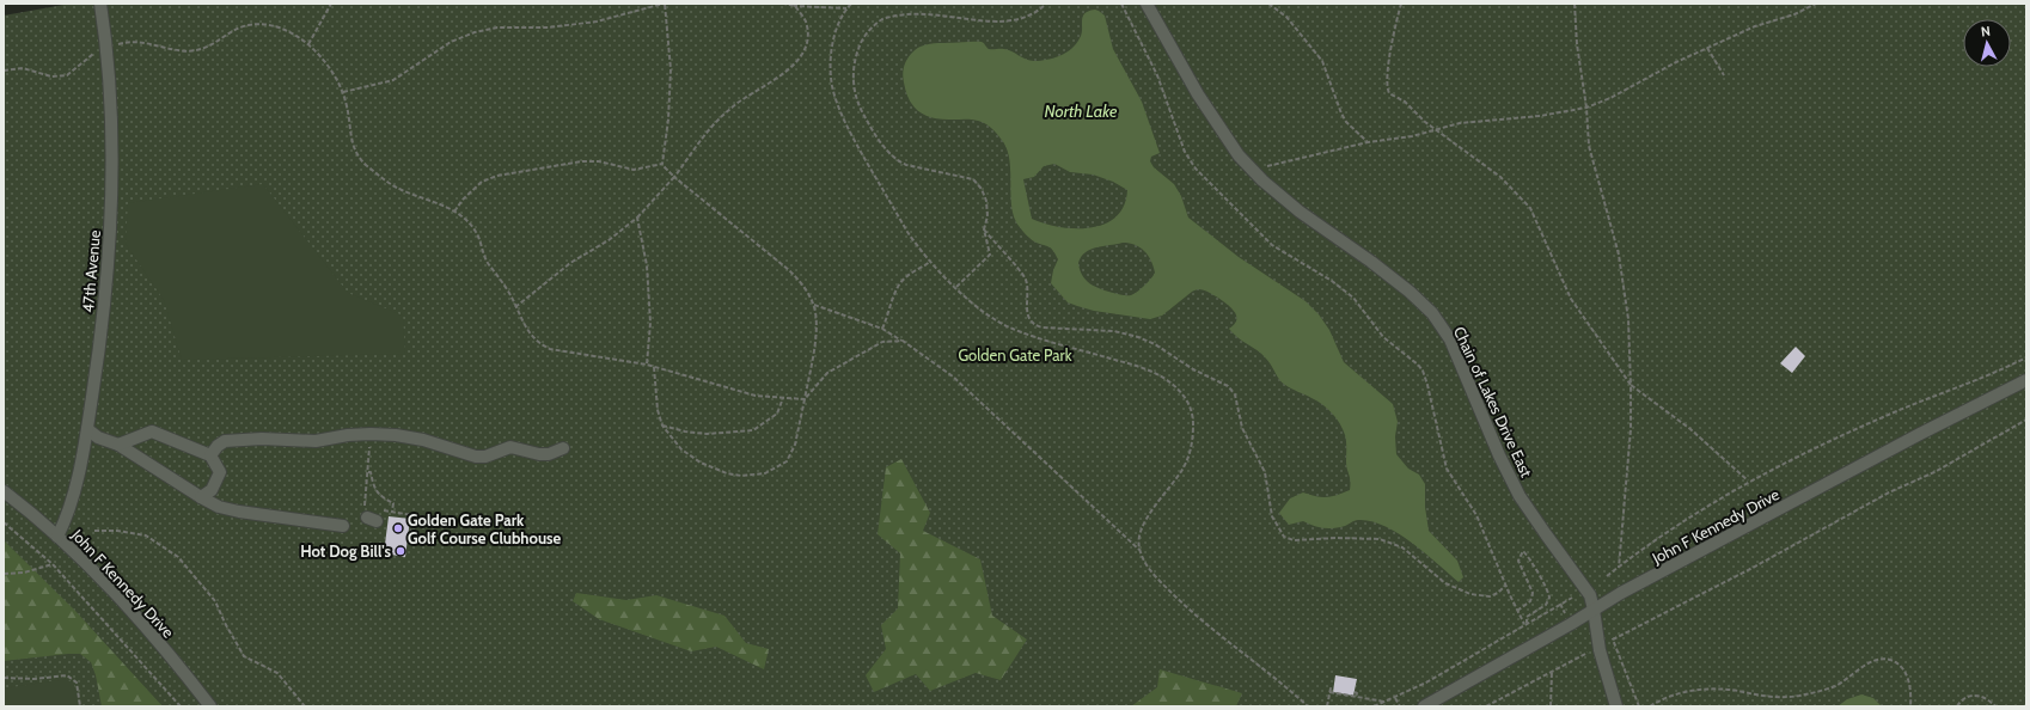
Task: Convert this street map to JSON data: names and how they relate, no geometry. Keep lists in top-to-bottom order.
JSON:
{
  "streets": {
    "street": ["47th Avenue", "Chain of Lakes Drive East", "John F Kennedy Drive"]
  },
  "crossings": [
    ["47th Avenue", "John F Kennedy Drive"],
    ["Chain of Lakes Drive East", "John F Kennedy Drive"]
  ],
  "water": ["North Lake"],
  "parks": ["Golden Gate Park"],
  "places": ["Golden Gate Park Golf Course Clubhouse", "Hot Dog Bill's"],
  "north": "top"
}
